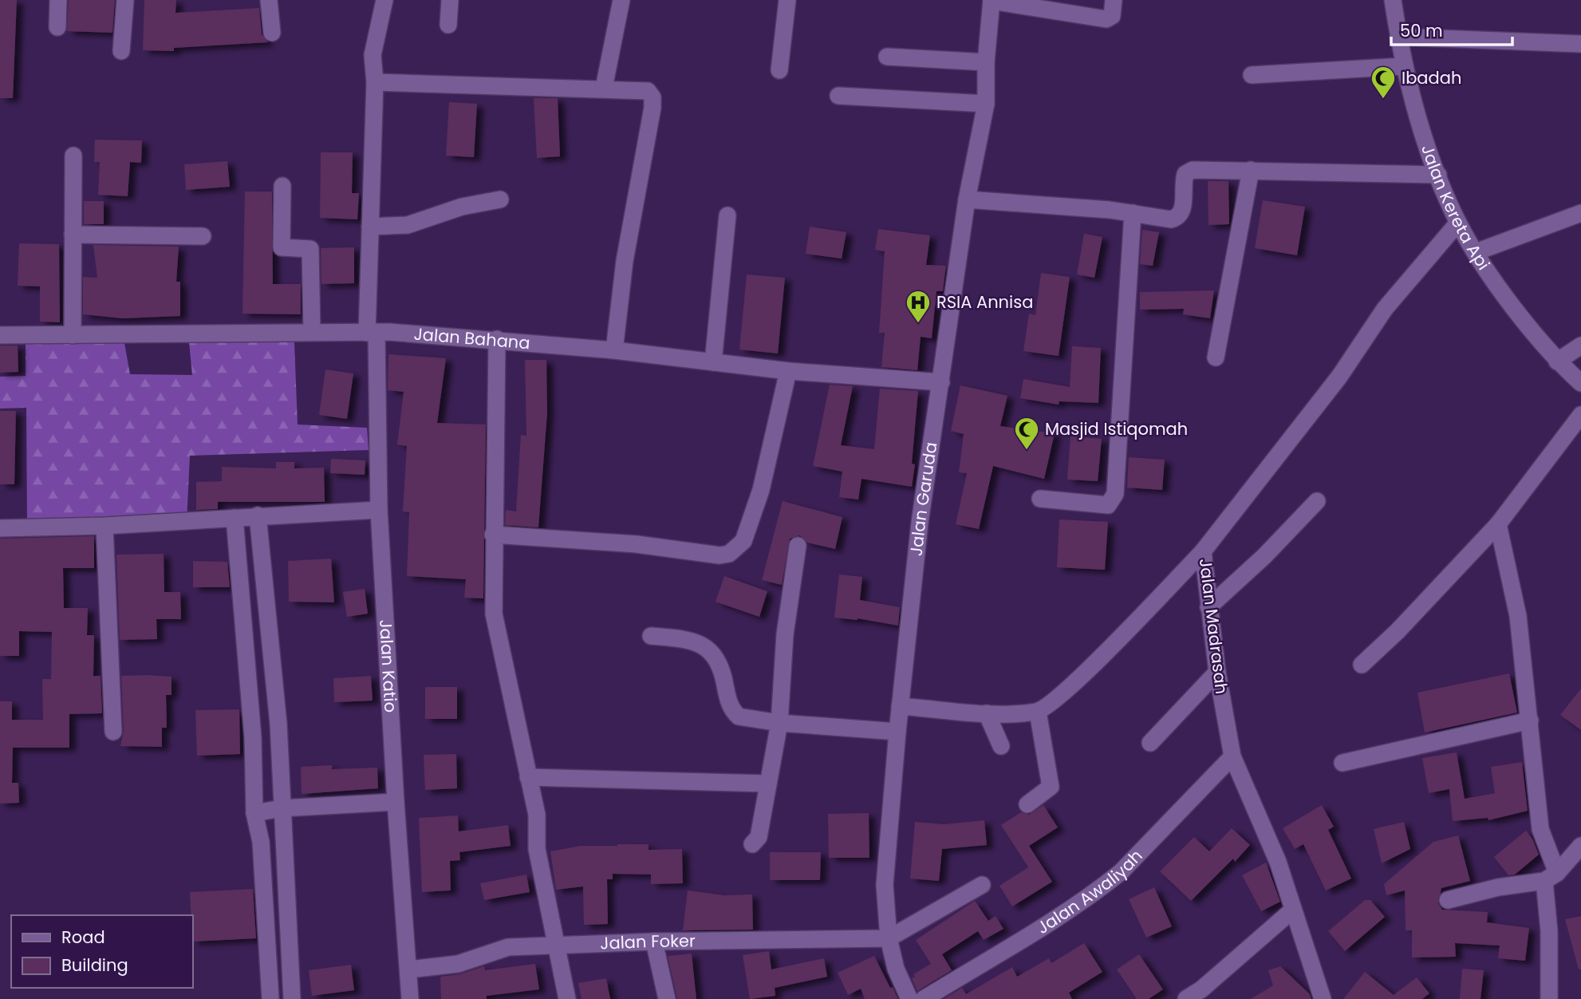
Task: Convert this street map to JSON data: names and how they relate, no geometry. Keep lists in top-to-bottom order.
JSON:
{
  "streets": {
    "street": [
      "Jalan Kereta Api",
      "Jalan Bahana",
      "Jalan Garuda",
      "Jalan Madrasah",
      "Jalan Katio",
      "Jalan Awaliyah",
      "Jalan Foker"
    ]
  },
  "crossings": [
    ["Jalan Kereta Api", "Jalan Madrasah"],
    ["Jalan Bahana", "Jalan Garuda"],
    ["Jalan Bahana", "Jalan Katio"],
    ["Jalan Garuda", "Jalan Foker"],
    ["Jalan Madrasah", "Jalan Awaliyah"],
    ["Jalan Katio", "Jalan Foker"]
  ],
  "places": {
    "mosque": ["Ibadah", "Masjid Istiqomah"],
    "hospital": ["RSIA Annisa"]
  },
  "legend": ["Road", "Building"],
  "scale_bar": "50 m"
}
